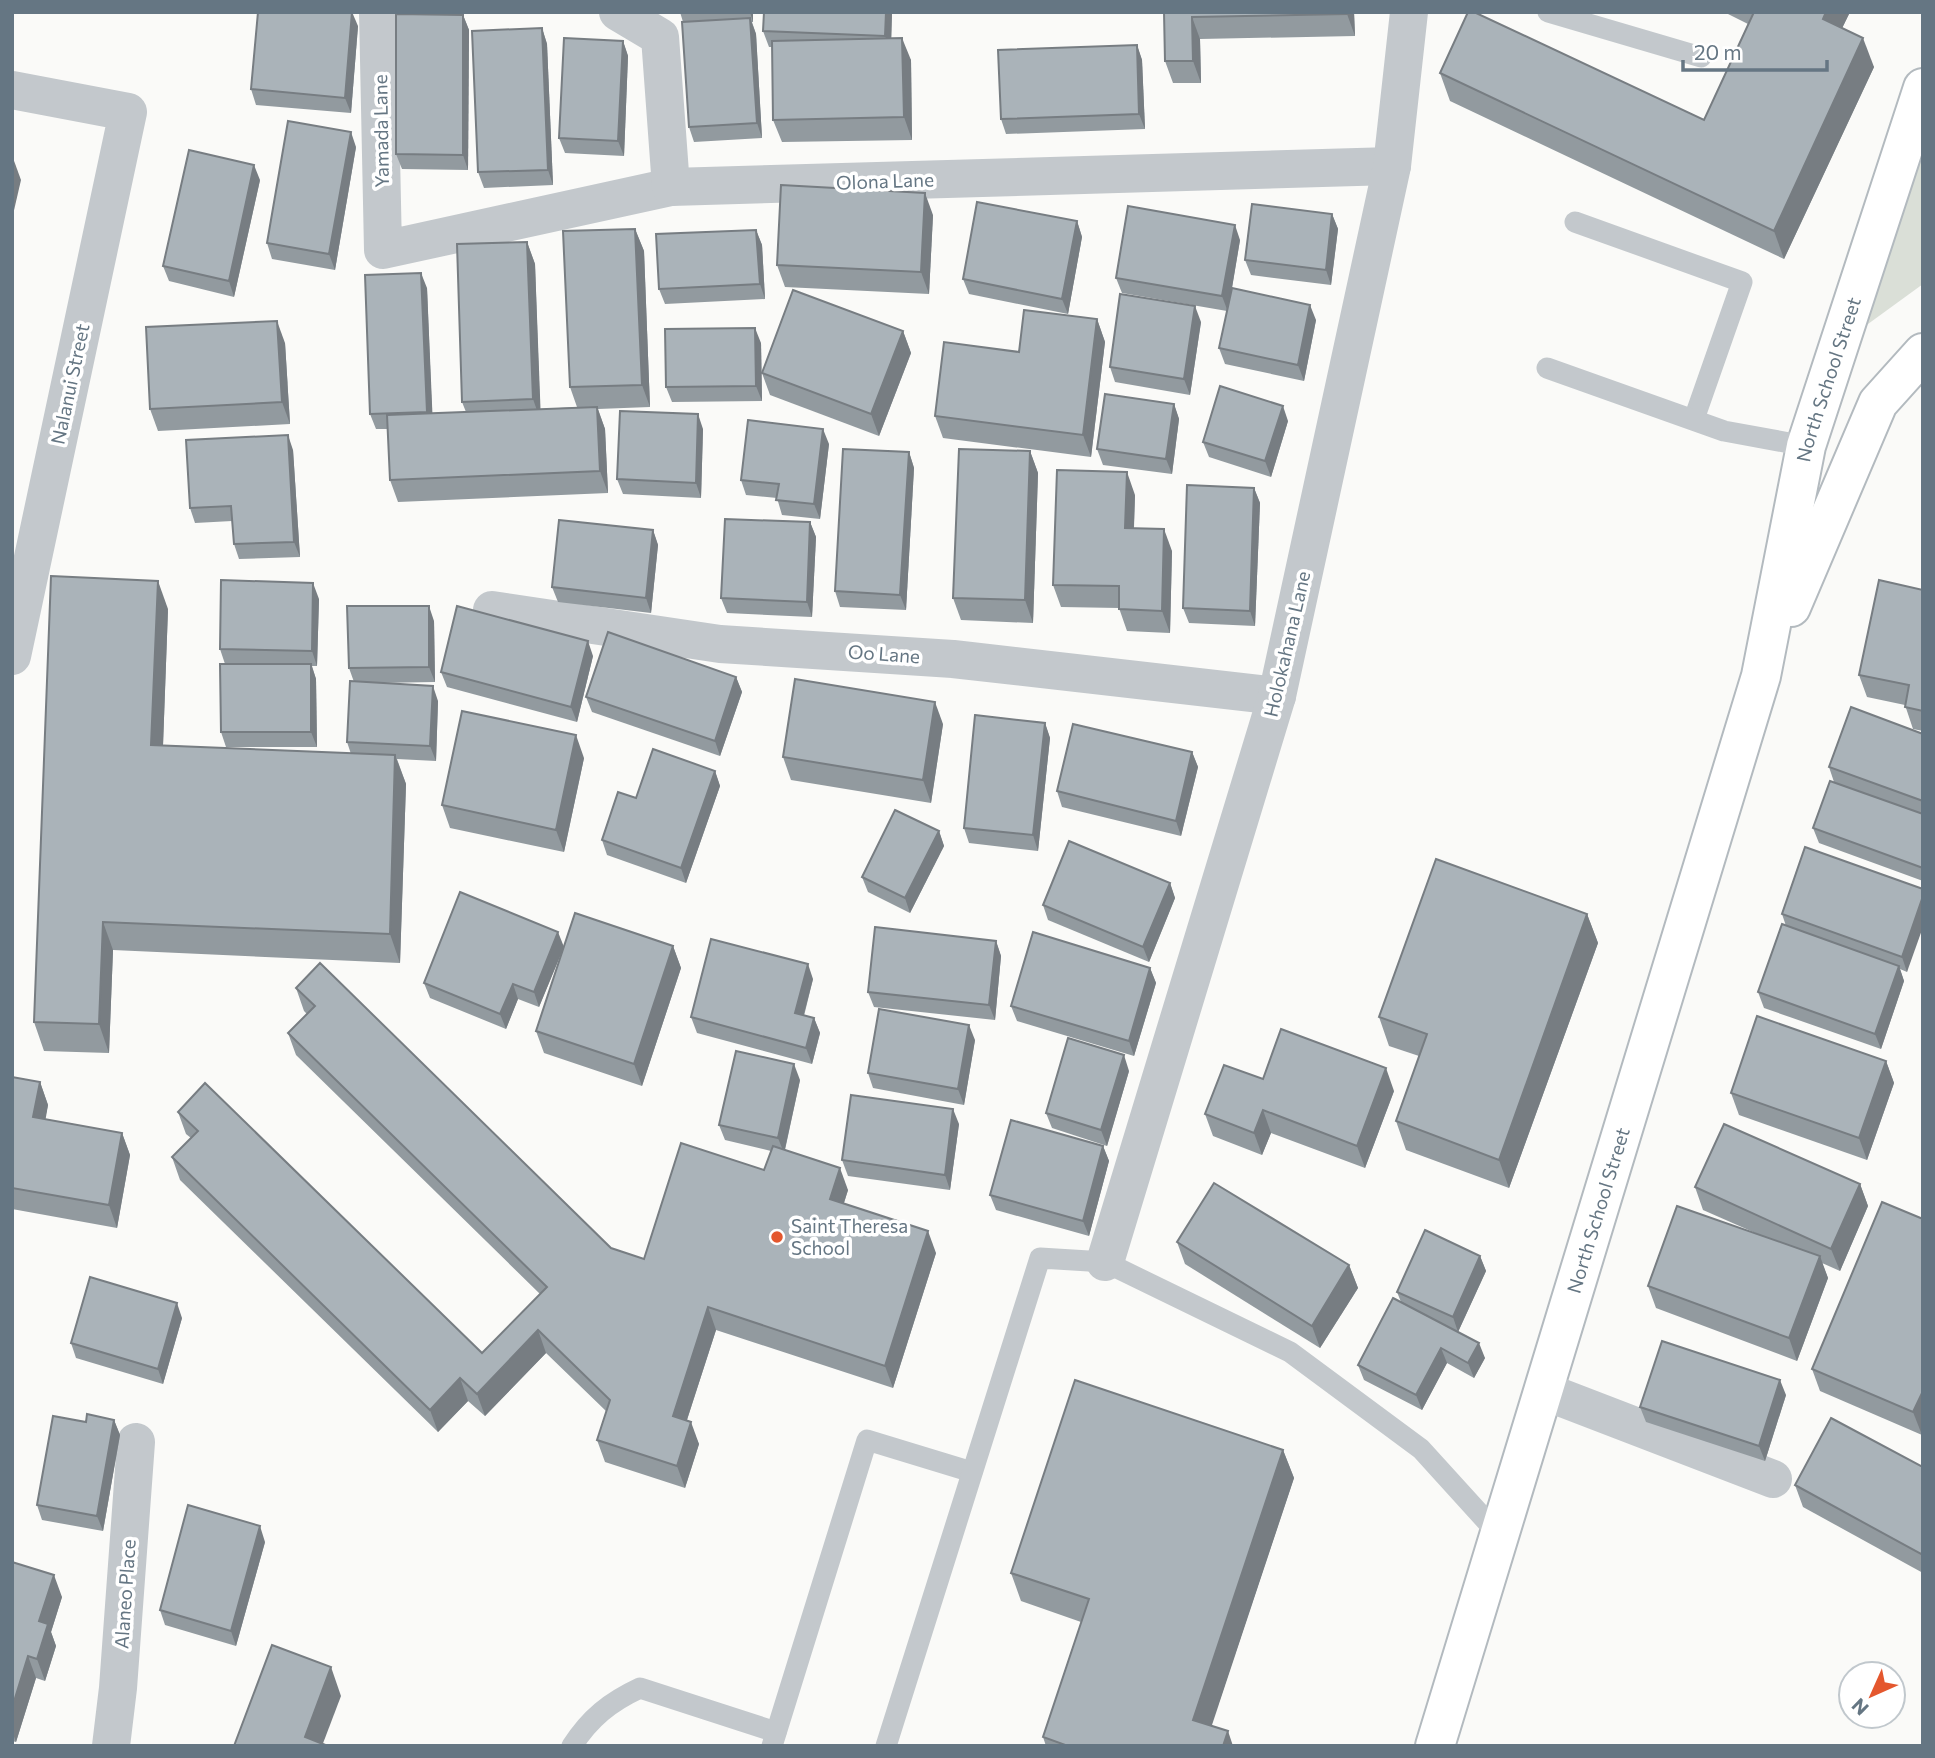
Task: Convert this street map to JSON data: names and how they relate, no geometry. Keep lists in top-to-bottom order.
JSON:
{
  "streets": {
    "main road": ["North School Street"],
    "street": [
      "Yamada Lane",
      "Olona Lane",
      "Nalanui Street",
      "Holokahana Lane",
      "Oo Lane",
      "Alaneo Place"
    ]
  },
  "crossings": [
    ["Yamada Lane", "Olona Lane"],
    ["Olona Lane", "Holokahana Lane"],
    ["Holokahana Lane", "Oo Lane"]
  ],
  "places": ["Saint Theresa School"],
  "scale_bar": "20 m",
  "north": "bottom left"
}
